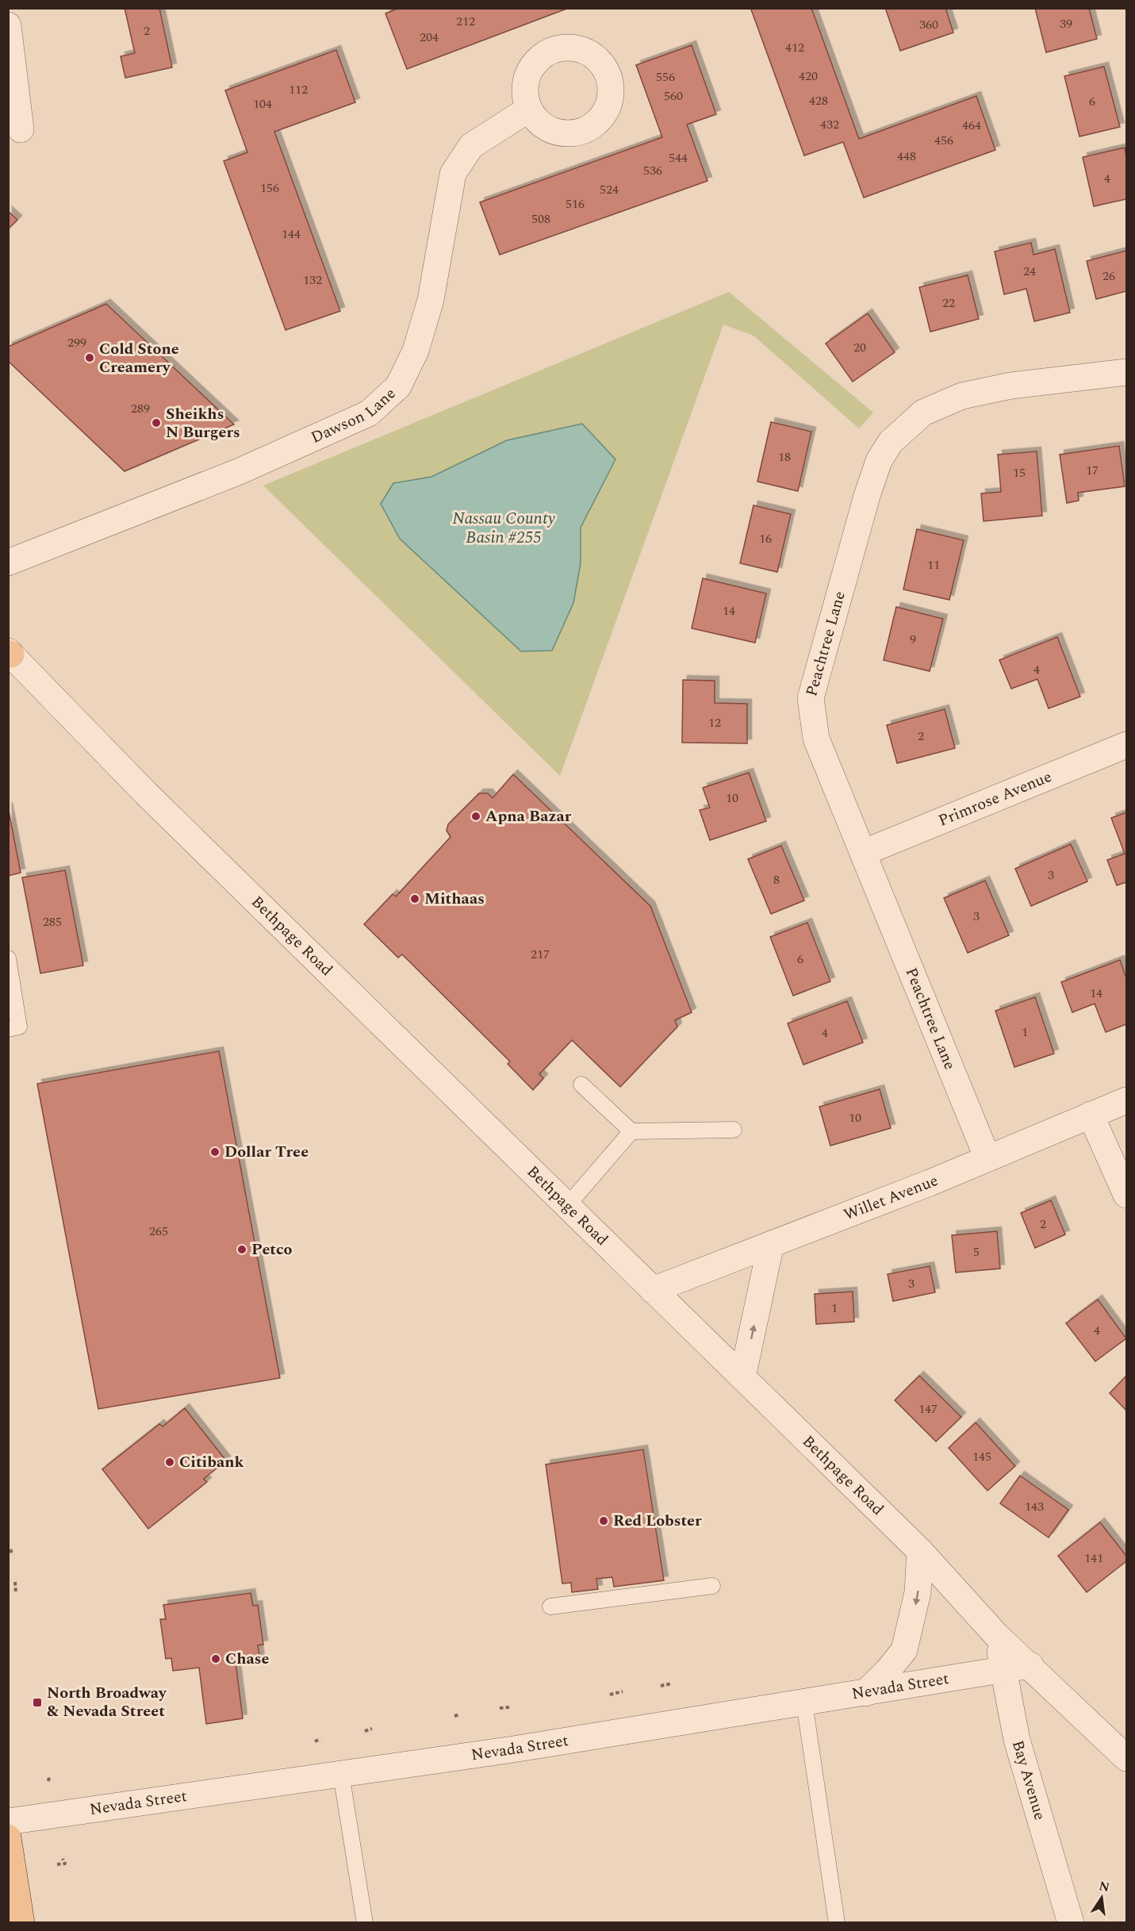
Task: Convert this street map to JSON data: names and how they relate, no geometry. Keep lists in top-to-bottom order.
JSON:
{
  "streets": {
    "street": [
      "Dawson Lane",
      "Peachtree Lane",
      "Primrose Avenue",
      "Bethpage Road",
      "Willet Avenue",
      "Nevada Street",
      "Bay Avenue"
    ]
  },
  "crossings": [
    ["Peachtree Lane", "Primrose Avenue"],
    ["Peachtree Lane", "Willet Avenue"],
    ["Bethpage Road", "Willet Avenue"],
    ["Bethpage Road", "Nevada Street"],
    ["Bethpage Road", "Bay Avenue"],
    ["Nevada Street", "Bay Avenue"]
  ],
  "water": ["Nassau County Basin #255"],
  "places": {
    "other": [
      "Cold Stone Creamery",
      "Sheikhs N Burgers",
      "Apna Bazar",
      "Mithaas",
      "Dollar Tree",
      "Petco",
      "Citibank",
      "Red Lobster",
      "Chase"
    ],
    "transit": ["North Broadway & Nevada Street"]
  },
  "house_numbers": [
    "212",
    "39",
    "360",
    "2",
    "204",
    "412",
    "420",
    "556",
    "112",
    "560",
    "428",
    "6",
    "104",
    "432",
    "464",
    "456",
    "448",
    "544",
    "536",
    "4",
    "156",
    "524",
    "516",
    "508",
    "144",
    "24",
    "26",
    "132",
    "22",
    "299",
    "20",
    "289",
    "18",
    "17",
    "15",
    "16",
    "11",
    "14",
    "9",
    "4",
    "12",
    "2",
    "10",
    "3",
    "8",
    "3",
    "285",
    "217",
    "6",
    "14",
    "1",
    "4",
    "10",
    "2",
    "265",
    "5",
    "3",
    "1",
    "4",
    "147",
    "145",
    "143",
    "141"
  ],
  "north": "top"
}
